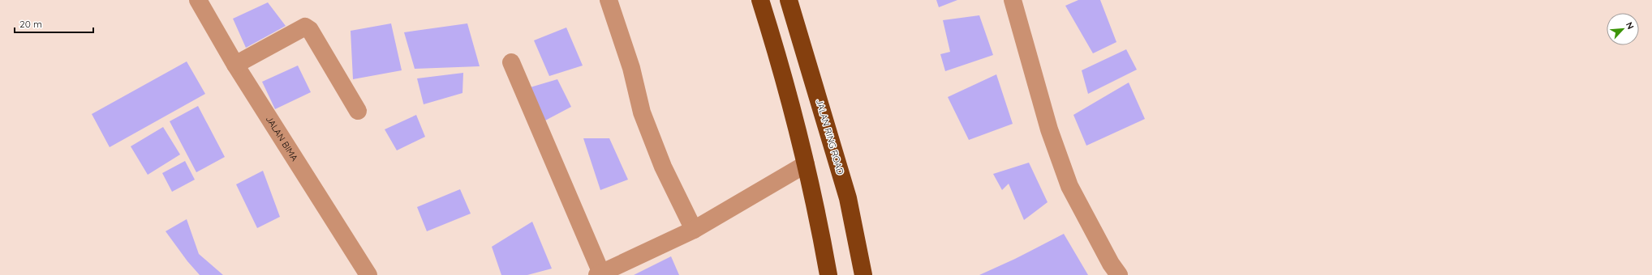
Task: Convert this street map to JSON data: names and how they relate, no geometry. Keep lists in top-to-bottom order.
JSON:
{
  "streets": {
    "highway": ["JALAN RING ROAD"],
    "street": ["JALAN BIMA"]
  },
  "scale_bar": "20 m",
  "north": "top right"
}
